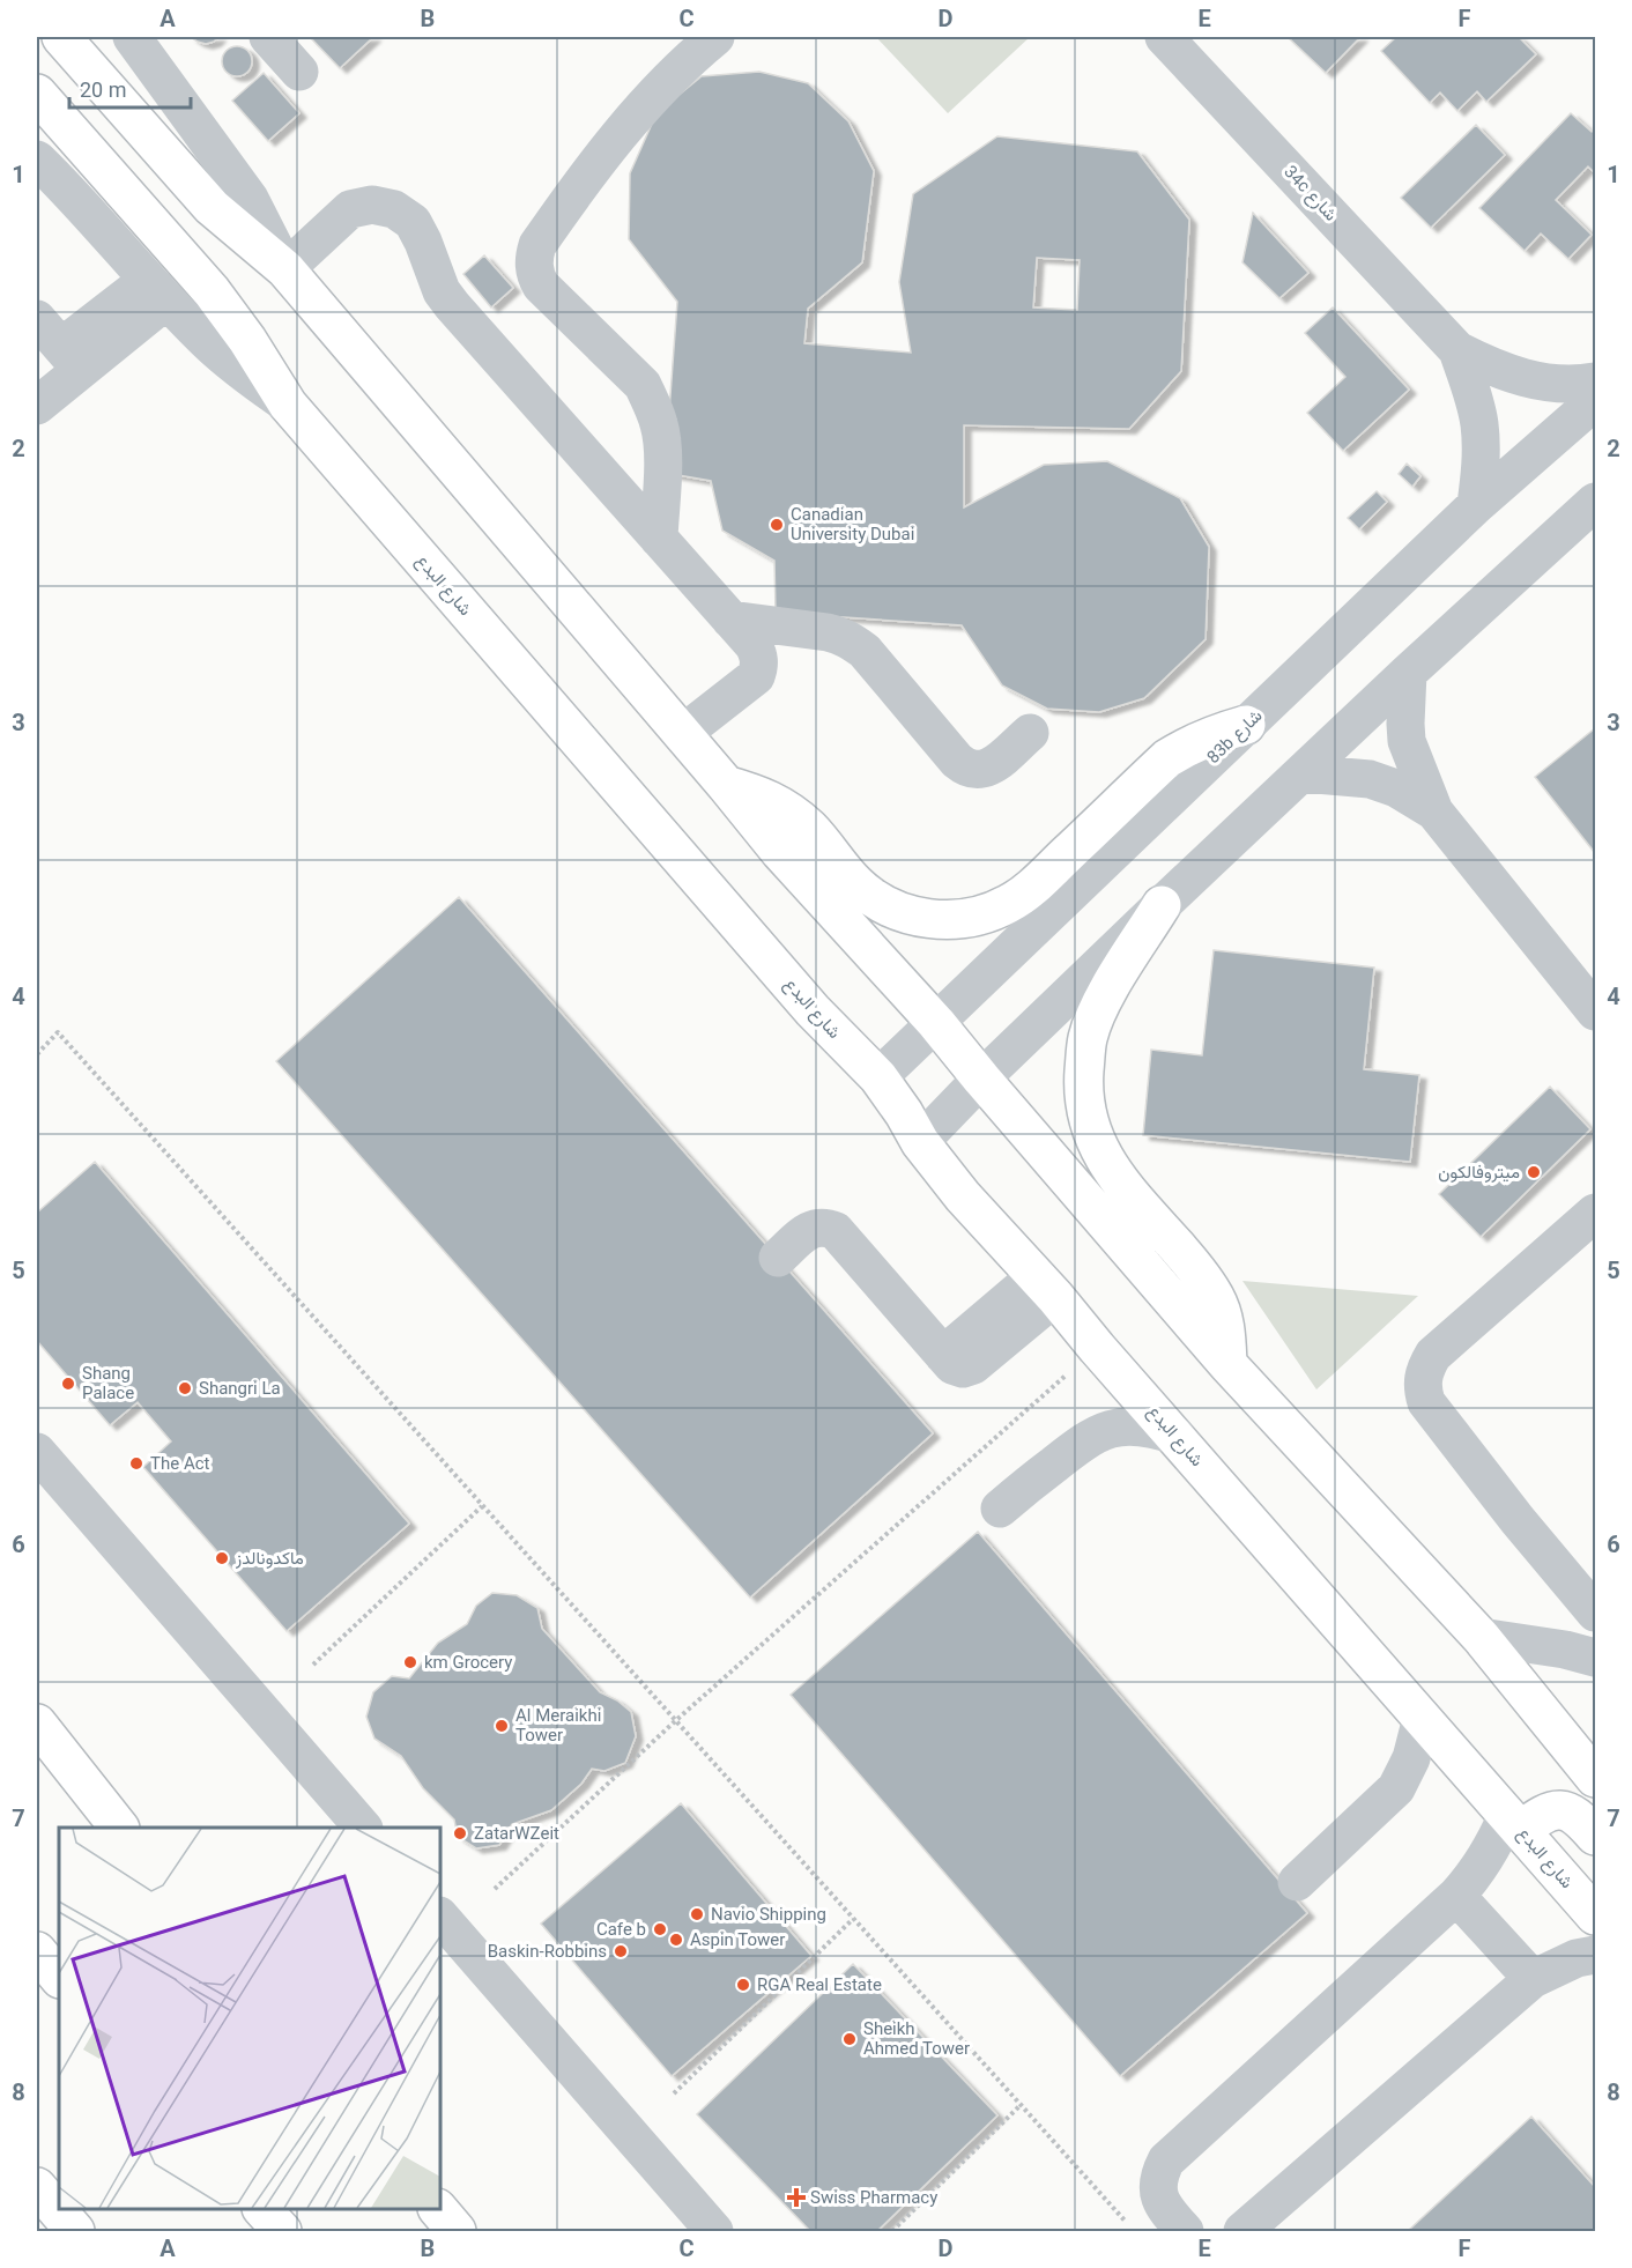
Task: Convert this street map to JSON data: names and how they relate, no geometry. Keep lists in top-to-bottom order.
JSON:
{
  "streets": {
    "main road": ["شارع البدع"],
    "street": ["34c شارع", "83b شارع"]
  },
  "crossings": [
    ["34c شارع", "83b شارع"],
    ["شارع البدع", "83b شارع"]
  ],
  "places": {
    "other": [
      "Canadian University Dubai",
      "ميتروفالكون",
      "Shang Palace",
      "Shangri La",
      "The Act",
      "ماكدونالدز",
      "km Grocery",
      "Al Meraikhi Tower",
      "ZatarWZeit",
      "Navio Shipping",
      "Cafe b",
      "Aspin Tower",
      "Baskin-Robbins",
      "RGA Real Estate",
      "Sheikh Ahmed Tower"
    ],
    "health": ["Swiss Pharmacy"]
  },
  "scale_bar": "20 m",
  "grid": {
    "columns": [
      "A",
      "B",
      "C",
      "D",
      "E",
      "F"
    ],
    "rows": [
      "1",
      "2",
      "3",
      "4",
      "5",
      "6",
      "7",
      "8"
    ]
  }
}
